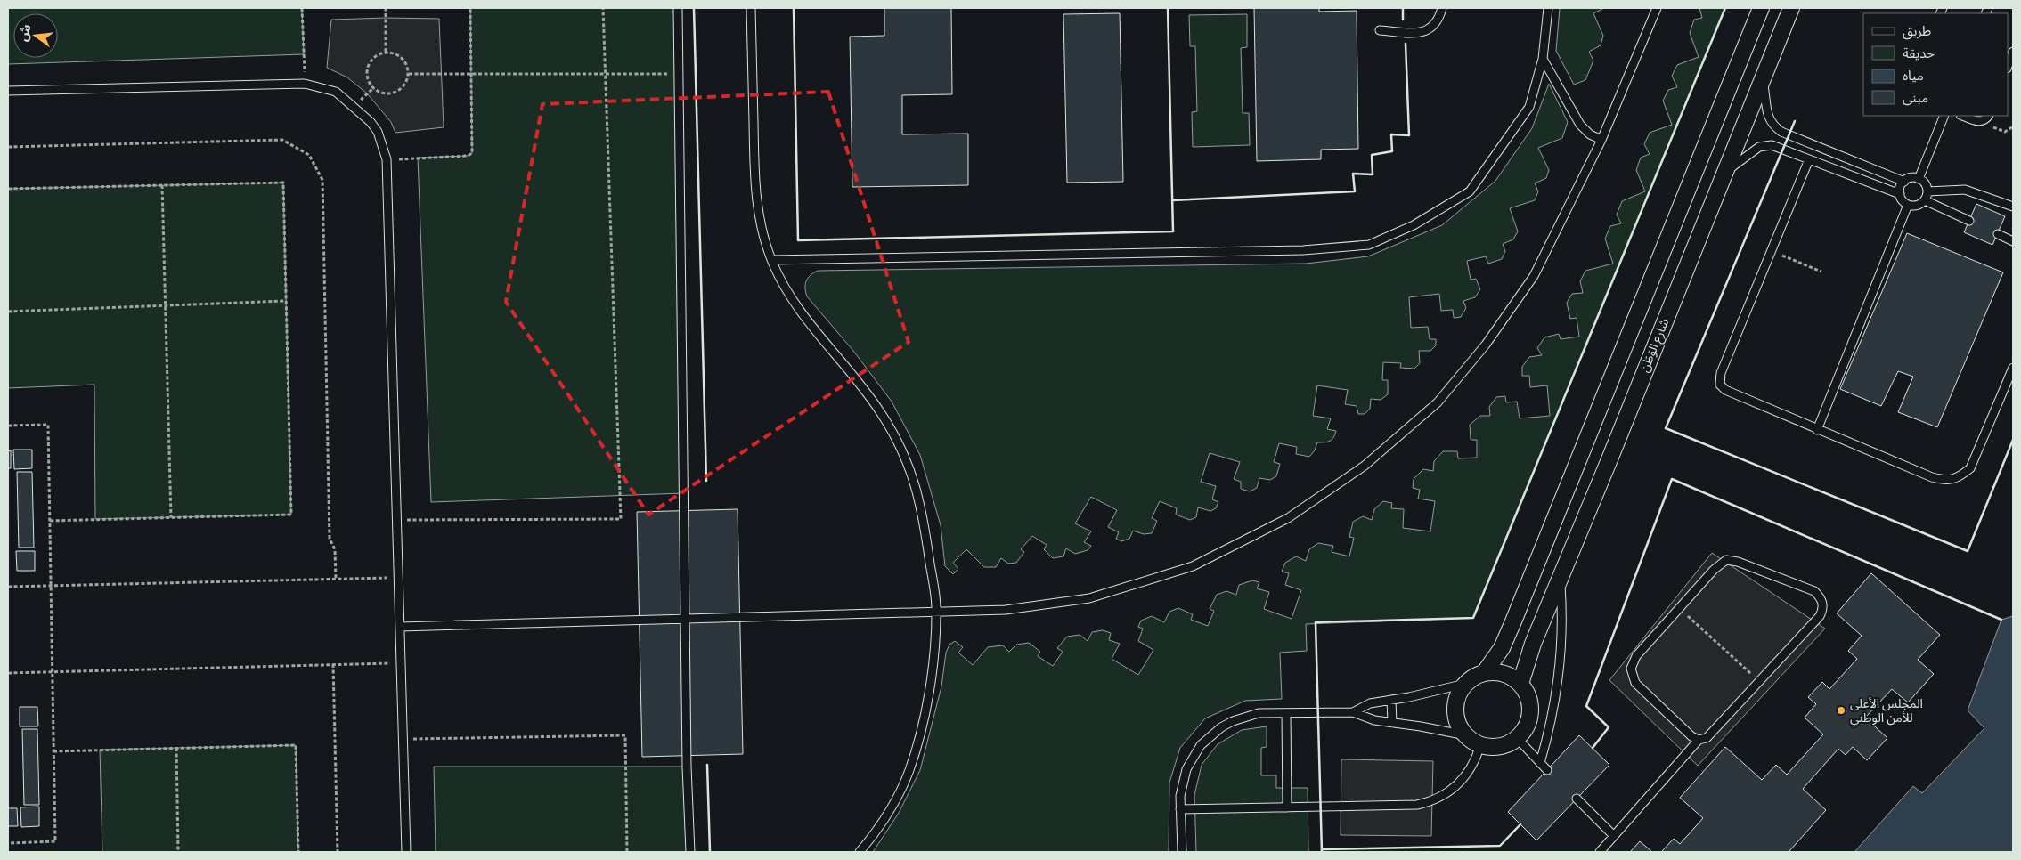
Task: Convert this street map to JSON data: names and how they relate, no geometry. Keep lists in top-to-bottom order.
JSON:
{
  "streets": {
    "street": ["شارع الوَطَن"]
  },
  "places": ["المجلس الأعلى للأمن الوطني"],
  "legend": [
    "طريق",
    "حديقة",
    "مياه",
    "مبنى"
  ],
  "north": "left"
}
